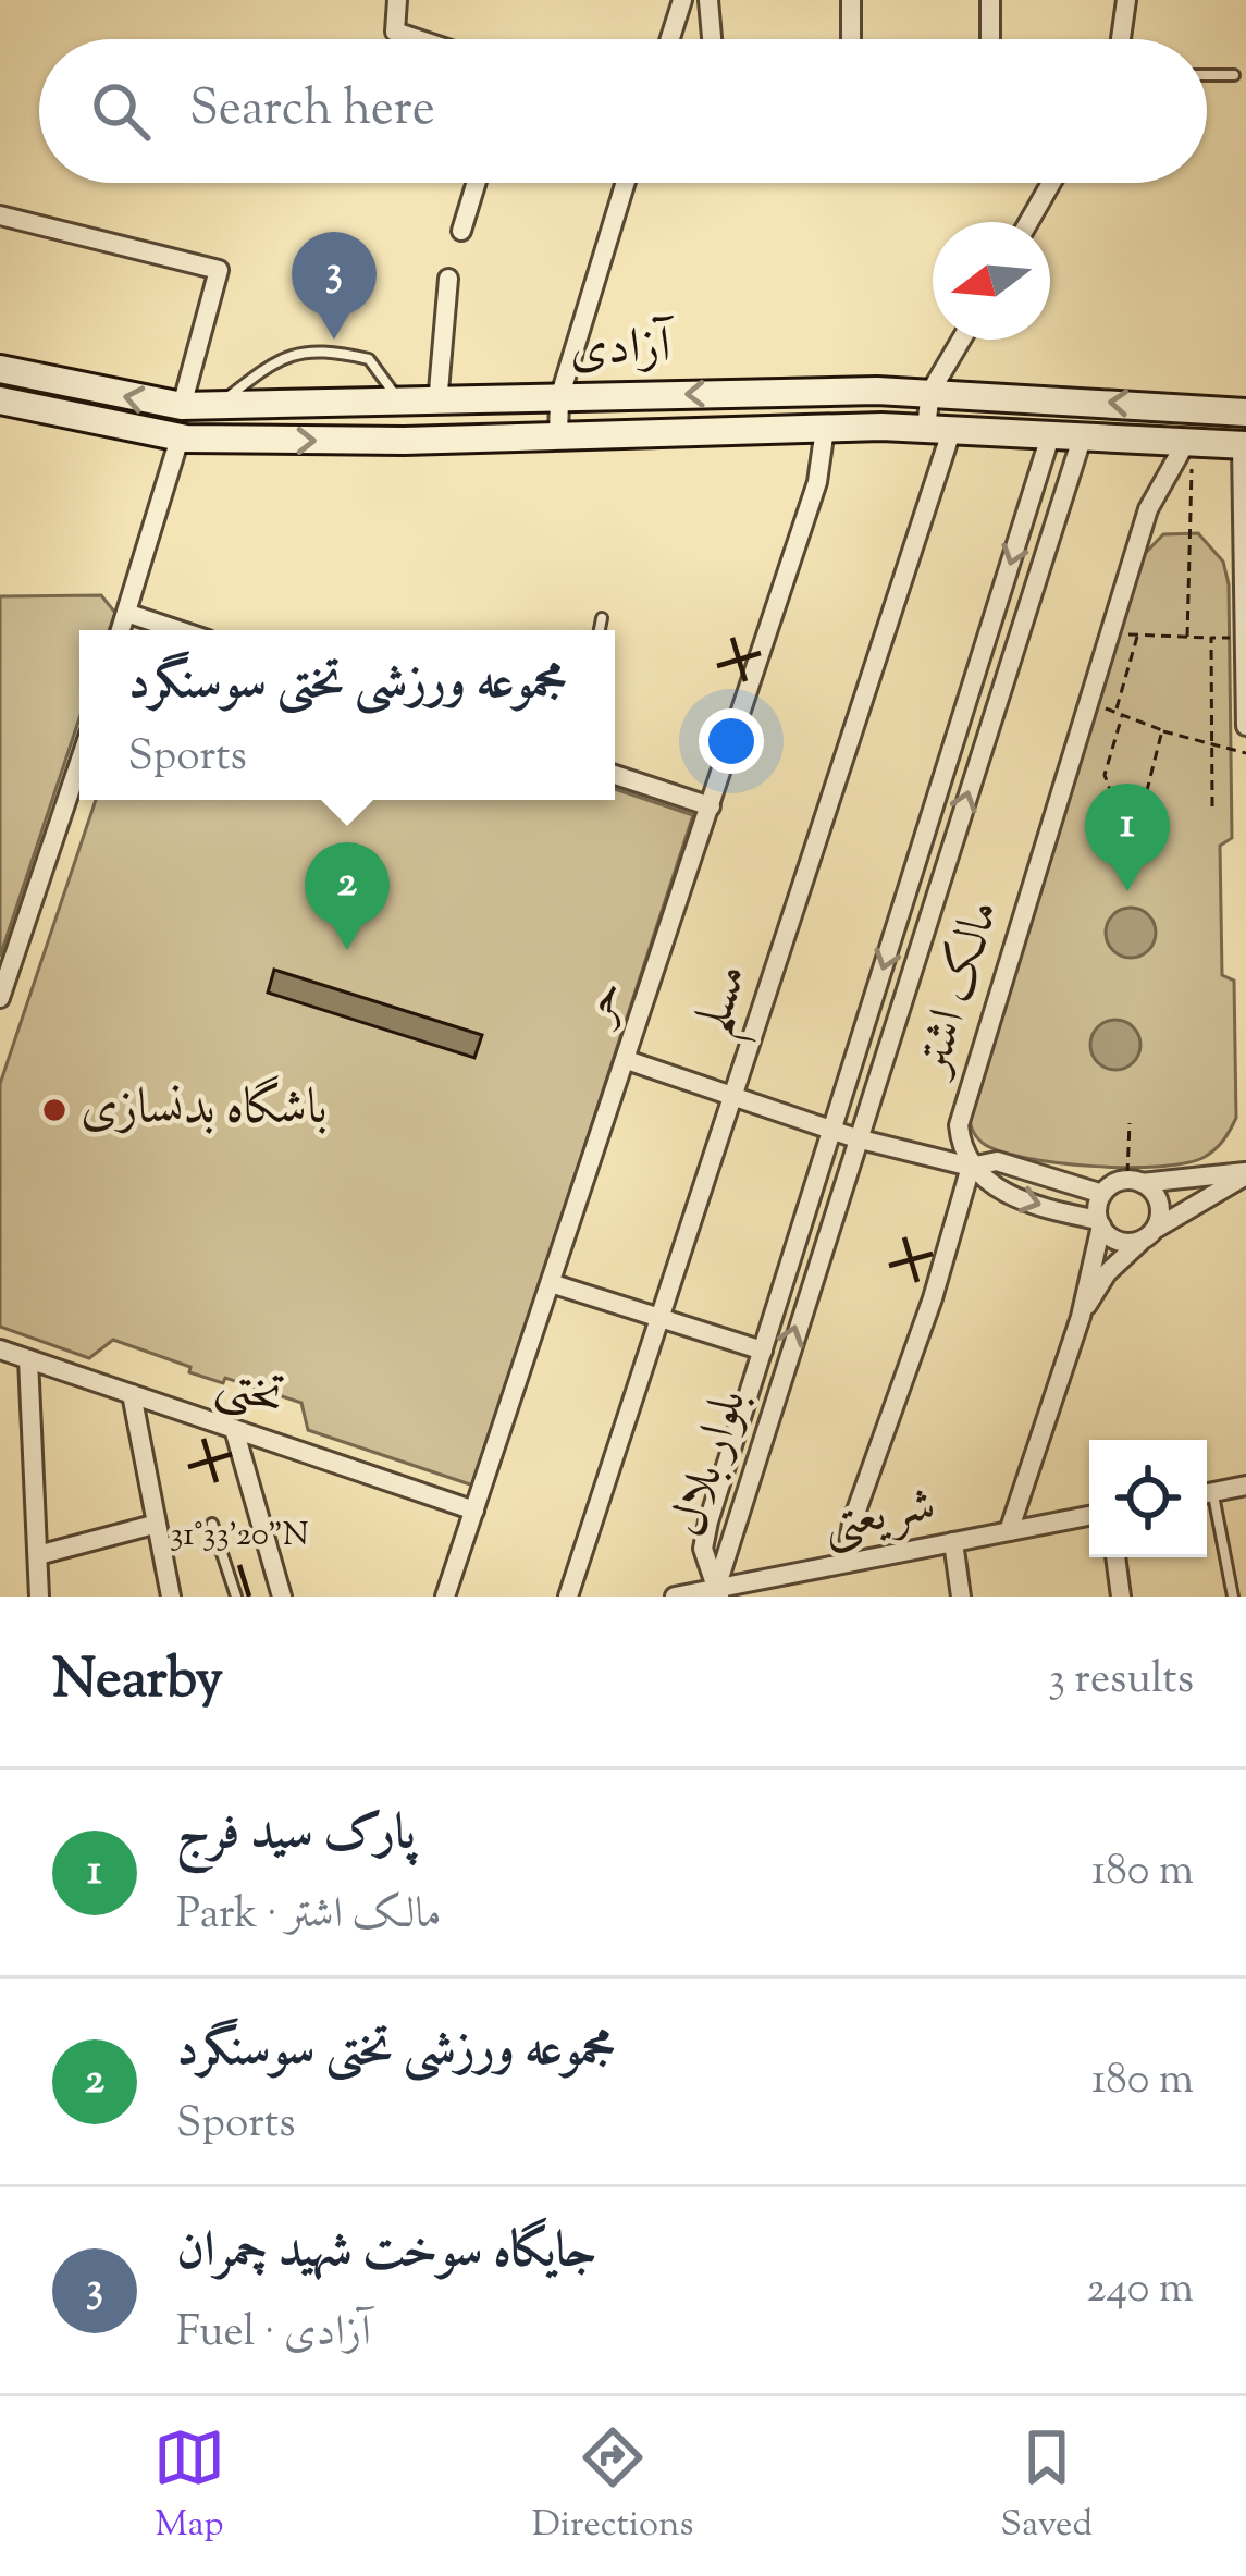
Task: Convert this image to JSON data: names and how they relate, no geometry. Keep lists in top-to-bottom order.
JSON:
{
  "streets": {
    "main road": ["آزادی"],
    "street": [
      "مالک اشتر",
      "مسلم",
      "حر",
      "تختی",
      "بلوار بلال",
      "شریعتی"
    ]
  },
  "crossings": [
    ["آزادی", "مالک اشتر"],
    ["آزادی", "مسلم"],
    ["آزادی", "حر"],
    ["آزادی", "بلوار بلال"],
    ["مالک اشتر", "شریعتی"],
    ["حر", "تختی"],
    ["بلوار بلال", "شریعتی"]
  ],
  "places": ["باشگاه بدنسازی"],
  "north": "left",
  "page": {
    "search": "Search here",
    "pins": ["3", "1", "2"],
    "popup": ["مجموعه ورزشی تختی سوسنگرد", "Sports"],
    "heading": ["Nearby", "3 results"],
    "list": [
      {
        "mark": "1",
        "name": "پارک سید فرج",
        "note": "Park · مالک اشتر",
        "value": "180 m"
      },
      {
        "mark": "2",
        "name": "مجموعه ورزشی تختی سوسنگرد",
        "note": "Sports",
        "value": "180 m"
      },
      {
        "mark": "3",
        "name": "جایگاه سوخت شهید چمران",
        "note": "Fuel · آزادی",
        "value": "240 m"
      }
    ],
    "nav": ["Map", "Directions", "Saved"]
  },
  "coordinates": ["31°33'20\"N"]
}
